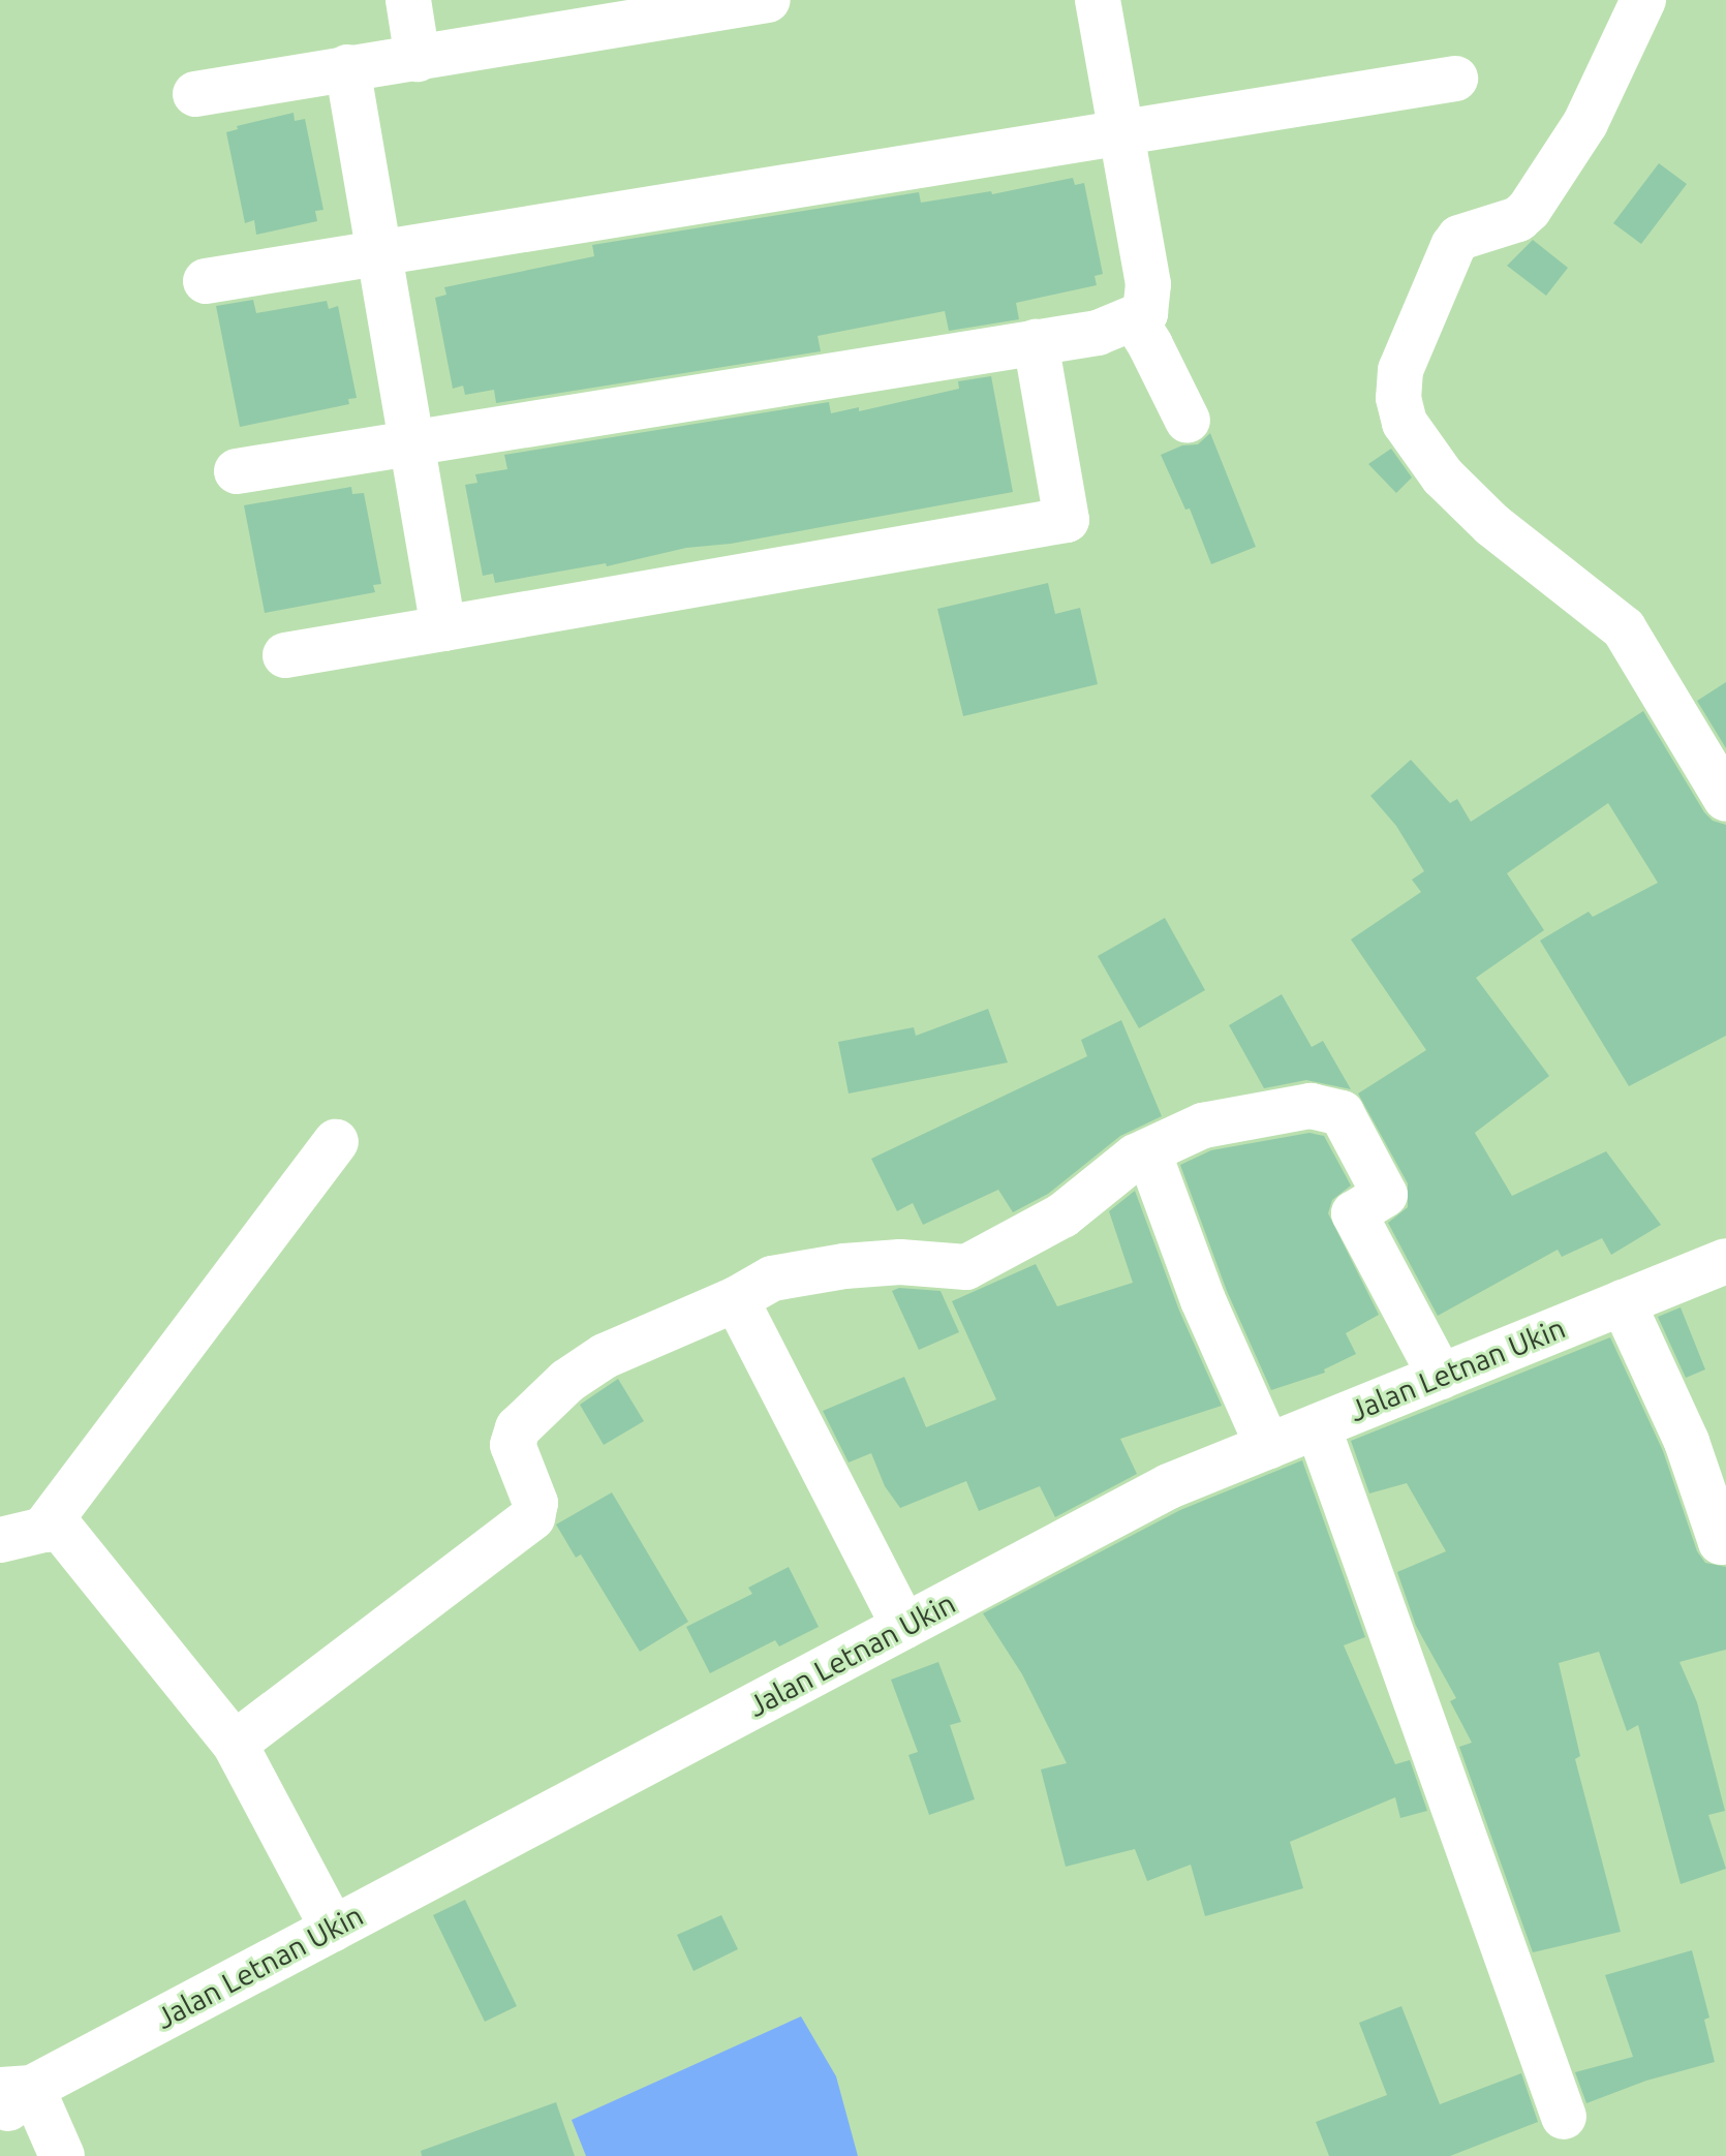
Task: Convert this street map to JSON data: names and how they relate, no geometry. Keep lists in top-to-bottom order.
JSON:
{
  "streets": {
    "street": ["Jalan Letnan Ukin"]
  }
}
